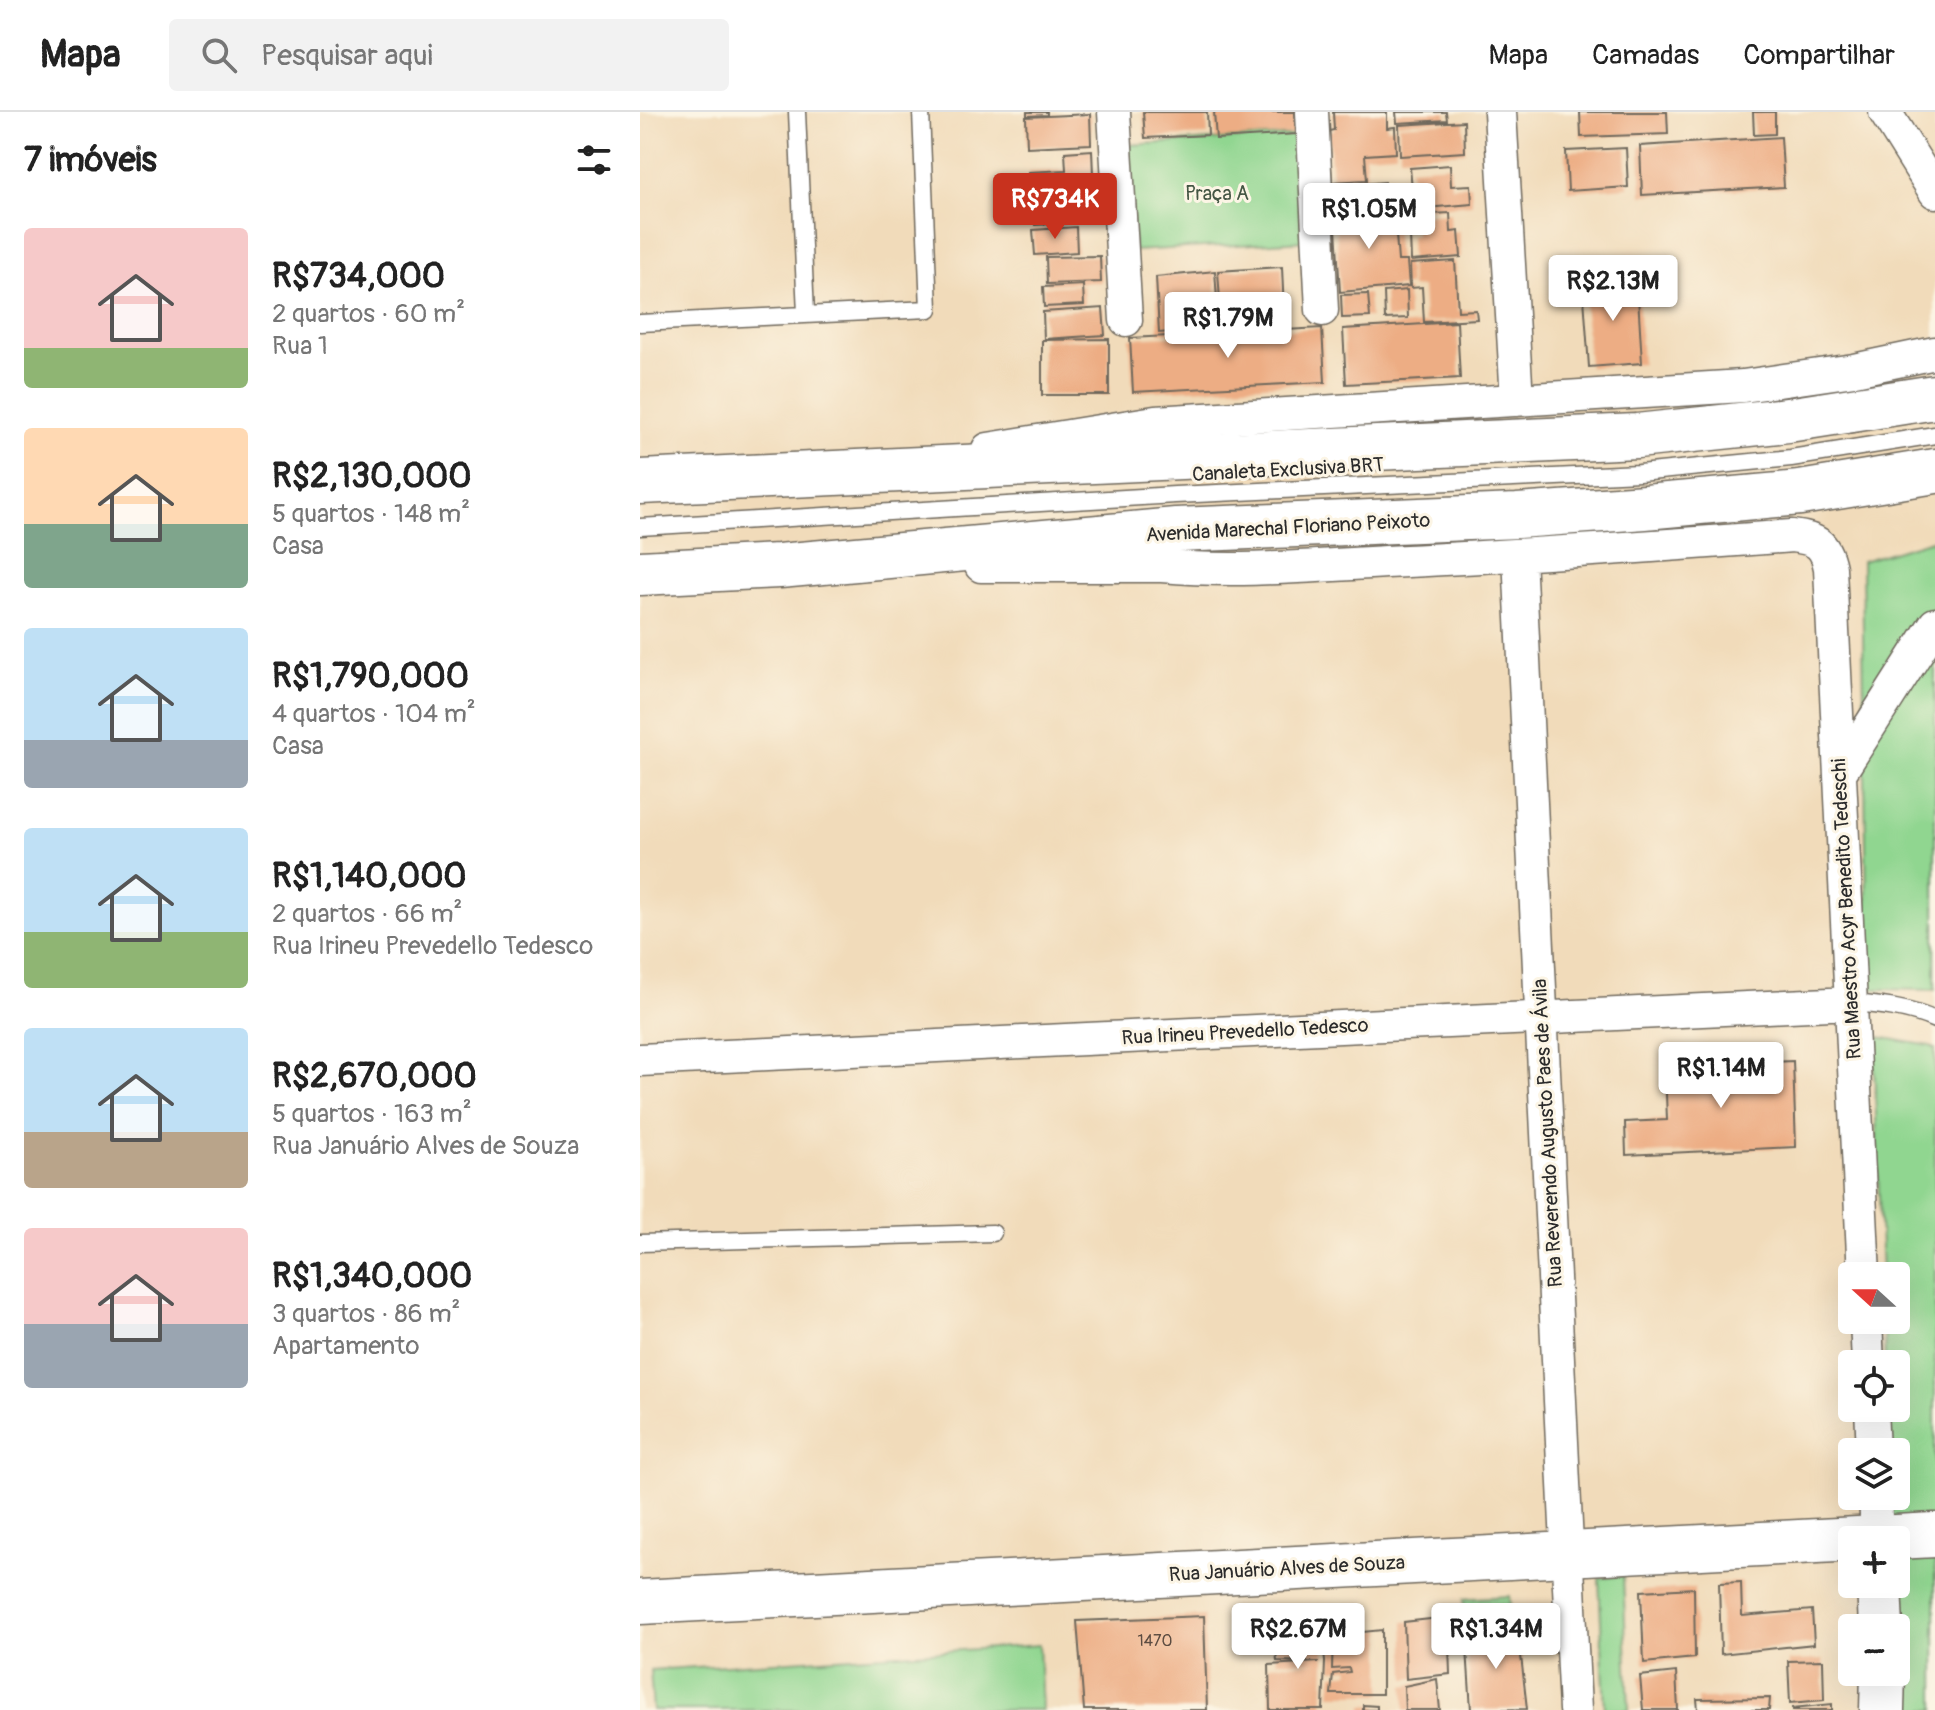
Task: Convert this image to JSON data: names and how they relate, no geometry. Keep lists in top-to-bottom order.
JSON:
{
  "streets": {
    "main road": ["Avenida Marechal Floriano Peixoto", "Rua Januário Alves de Souza"],
    "street": ["Rua Maestro Acyr Benedito Tedeschi", "Rua Irineu Prevedello Tedesco", "Rua Reverendo Augusto Paes de Ávila"],
    "lane": ["Canaleta Exclusiva BRT"]
  },
  "crossings": [
    ["Canaleta Exclusiva BRT", "Avenida Marechal Floriano Peixoto"],
    ["Rua Maestro Acyr Benedito Tedeschi", "Rua Irineu Prevedello Tedesco"],
    ["Rua Maestro Acyr Benedito Tedeschi", "Rua Reverendo Augusto Paes de Ávila"],
    ["Rua Irineu Prevedello Tedesco", "Rua Reverendo Augusto Paes de Ávila"],
    ["Rua Reverendo Augusto Paes de Ávila", "Rua Januário Alves de Souza"]
  ],
  "parks": ["Praça A"],
  "house_numbers": ["1470"],
  "north": "left",
  "page": {
    "header": "Mapa",
    "search": "Pesquisar aqui",
    "nav": ["Mapa", "Camadas", "Compartilhar"],
    "heading": "7 imóveis",
    "price": [
      "R$734K",
      "R$1.05M",
      "R$2.13M",
      "R$1.79M",
      "R$1.14M",
      "R$2.67M",
      "R$1.34M"
    ],
    "list": [
      {
        "name": "R$734,000",
        "note": "2 quartos · 60 m² · Rua 1"
      },
      {
        "name": "R$2,130,000",
        "note": "5 quartos · 148 m² · Casa"
      },
      {
        "name": "R$1,790,000",
        "note": "4 quartos · 104 m² · Casa"
      },
      {
        "name": "R$1,140,000",
        "note": "2 quartos · 66 m² · Rua Irineu Prevedello Tedesco"
      },
      {
        "name": "R$2,670,000",
        "note": "5 quartos · 163 m² · Rua Januário Alves de Souza"
      },
      {
        "name": "R$1,340,000",
        "note": "3 quartos · 86 m² · Apartamento"
      }
    ],
    "map_buttons": ["+", "−"]
  }
}
